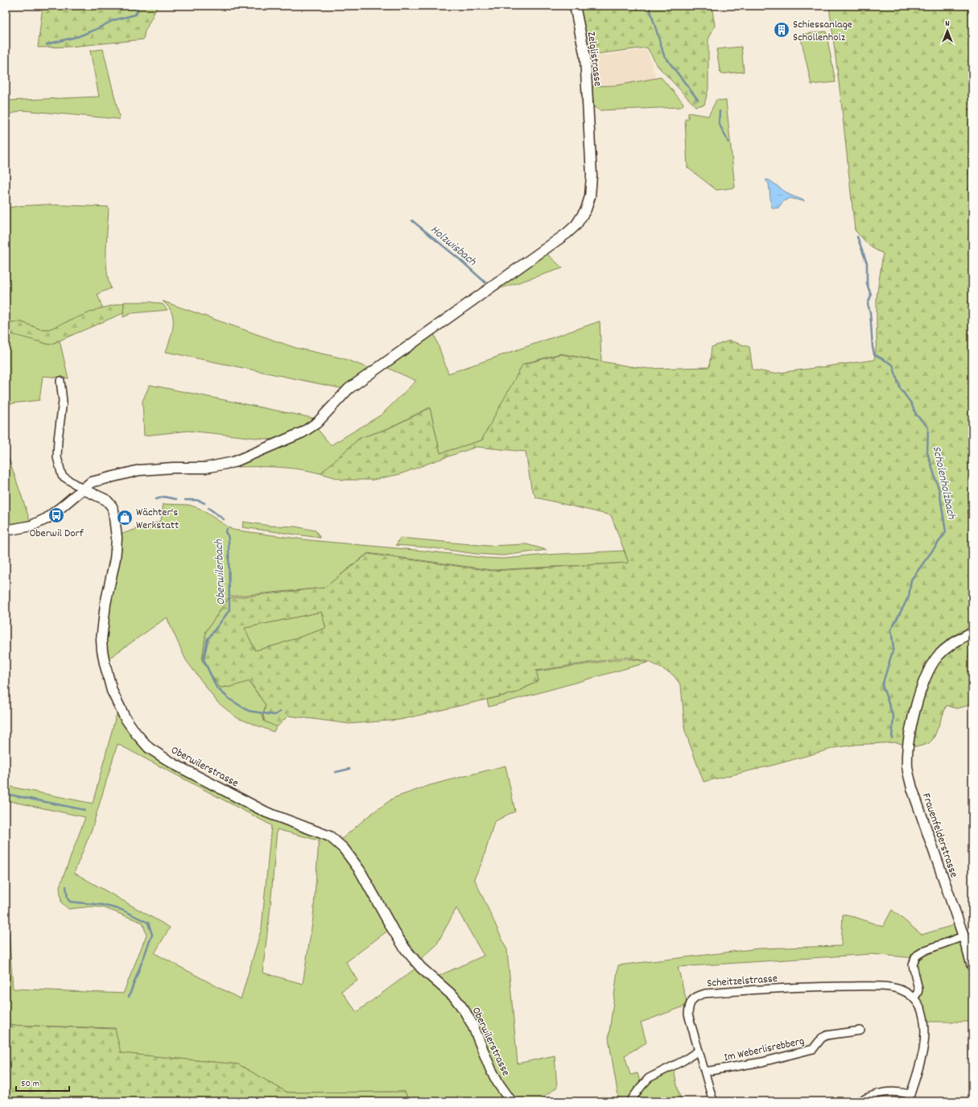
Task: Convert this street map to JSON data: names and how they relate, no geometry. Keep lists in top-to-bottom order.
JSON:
{
  "streets": {
    "street": [
      "Zelglistrasse",
      "Oberwilerstrasse",
      "Frauenfelderstrasse",
      "Scheitzelstrasse",
      "Im Weberlisrebberg"
    ]
  },
  "crossings": [
    ["Zelglistrasse", "Oberwilerstrasse"]
  ],
  "water": ["Holzwisbach", "Scholenholzbach", "Oberwilerbach"],
  "places": {
    "building": ["Schiessanlage Schollenholz"],
    "bus stop": ["Oberwil Dorf"],
    "shop": ["Wächter's Werkstatt"]
  },
  "scale_bar": "50 m",
  "north": "top"
}
